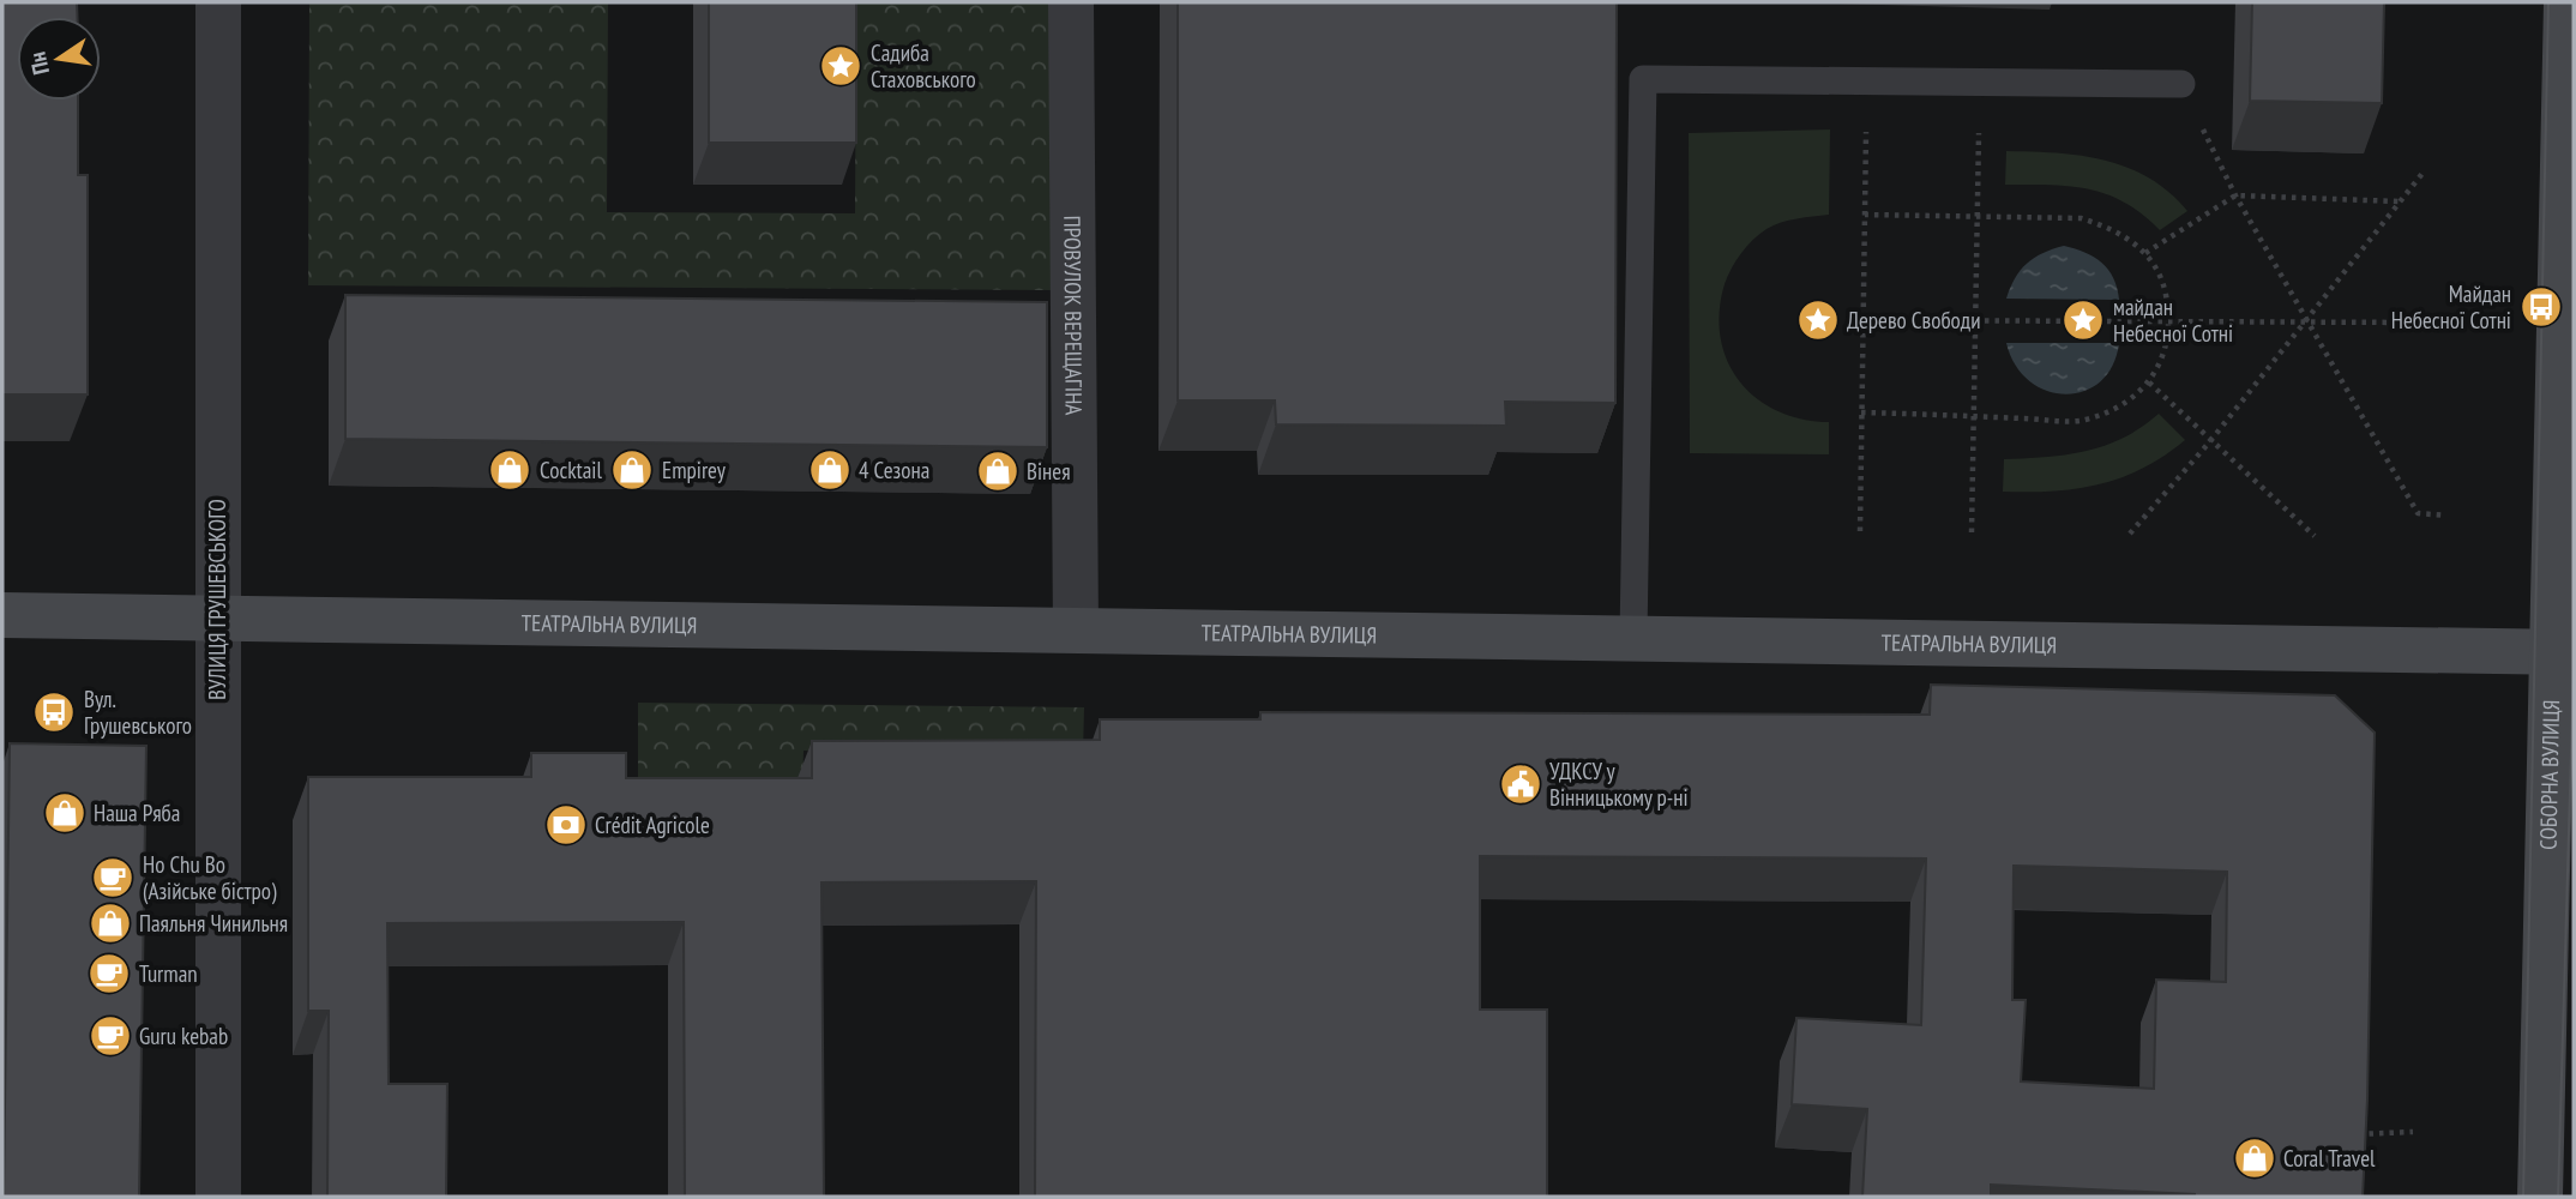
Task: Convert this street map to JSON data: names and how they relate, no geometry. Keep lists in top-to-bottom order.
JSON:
{
  "streets": {
    "street": [
      "ПРОВУЛОК ВЕРЕЩАГІНА",
      "ВУЛИЦЯ ГРУШЕВСЬКОГО",
      "ТЕАТРАЛЬНА ВУЛИЦЯ",
      "СОБОРНА ВУЛИЦЯ"
    ]
  },
  "crossings": [
    ["ПРОВУЛОК ВЕРЕЩАГІНА", "ТЕАТРАЛЬНА ВУЛИЦЯ"],
    ["ВУЛИЦЯ ГРУШЕВСЬКОГО", "ТЕАТРАЛЬНА ВУЛИЦЯ"],
    ["ТЕАТРАЛЬНА ВУЛИЦЯ", "СОБОРНА ВУЛИЦЯ"]
  ],
  "places": {
    "place": ["Садиба Стаховського", "Дерево Свободи", "майдан Небесної Сотні"],
    "bus stop": ["Майдан Небесної Сотні", "Вул. Грушевського"],
    "shop": [
      "Cocktail",
      "Empirey",
      "4 Сезона",
      "Вінея",
      "Наша Ряба",
      "Паяльня Чинильня",
      "Coral Travel"
    ],
    "public building": ["УДКСУ у Вінницькому р-ні"],
    "bank": ["Crédit Agricole"],
    "cafe": ["Ho Chu Bo (Азійське бістро)", "Turman", "Guru kebab"]
  },
  "north": "left"
}
